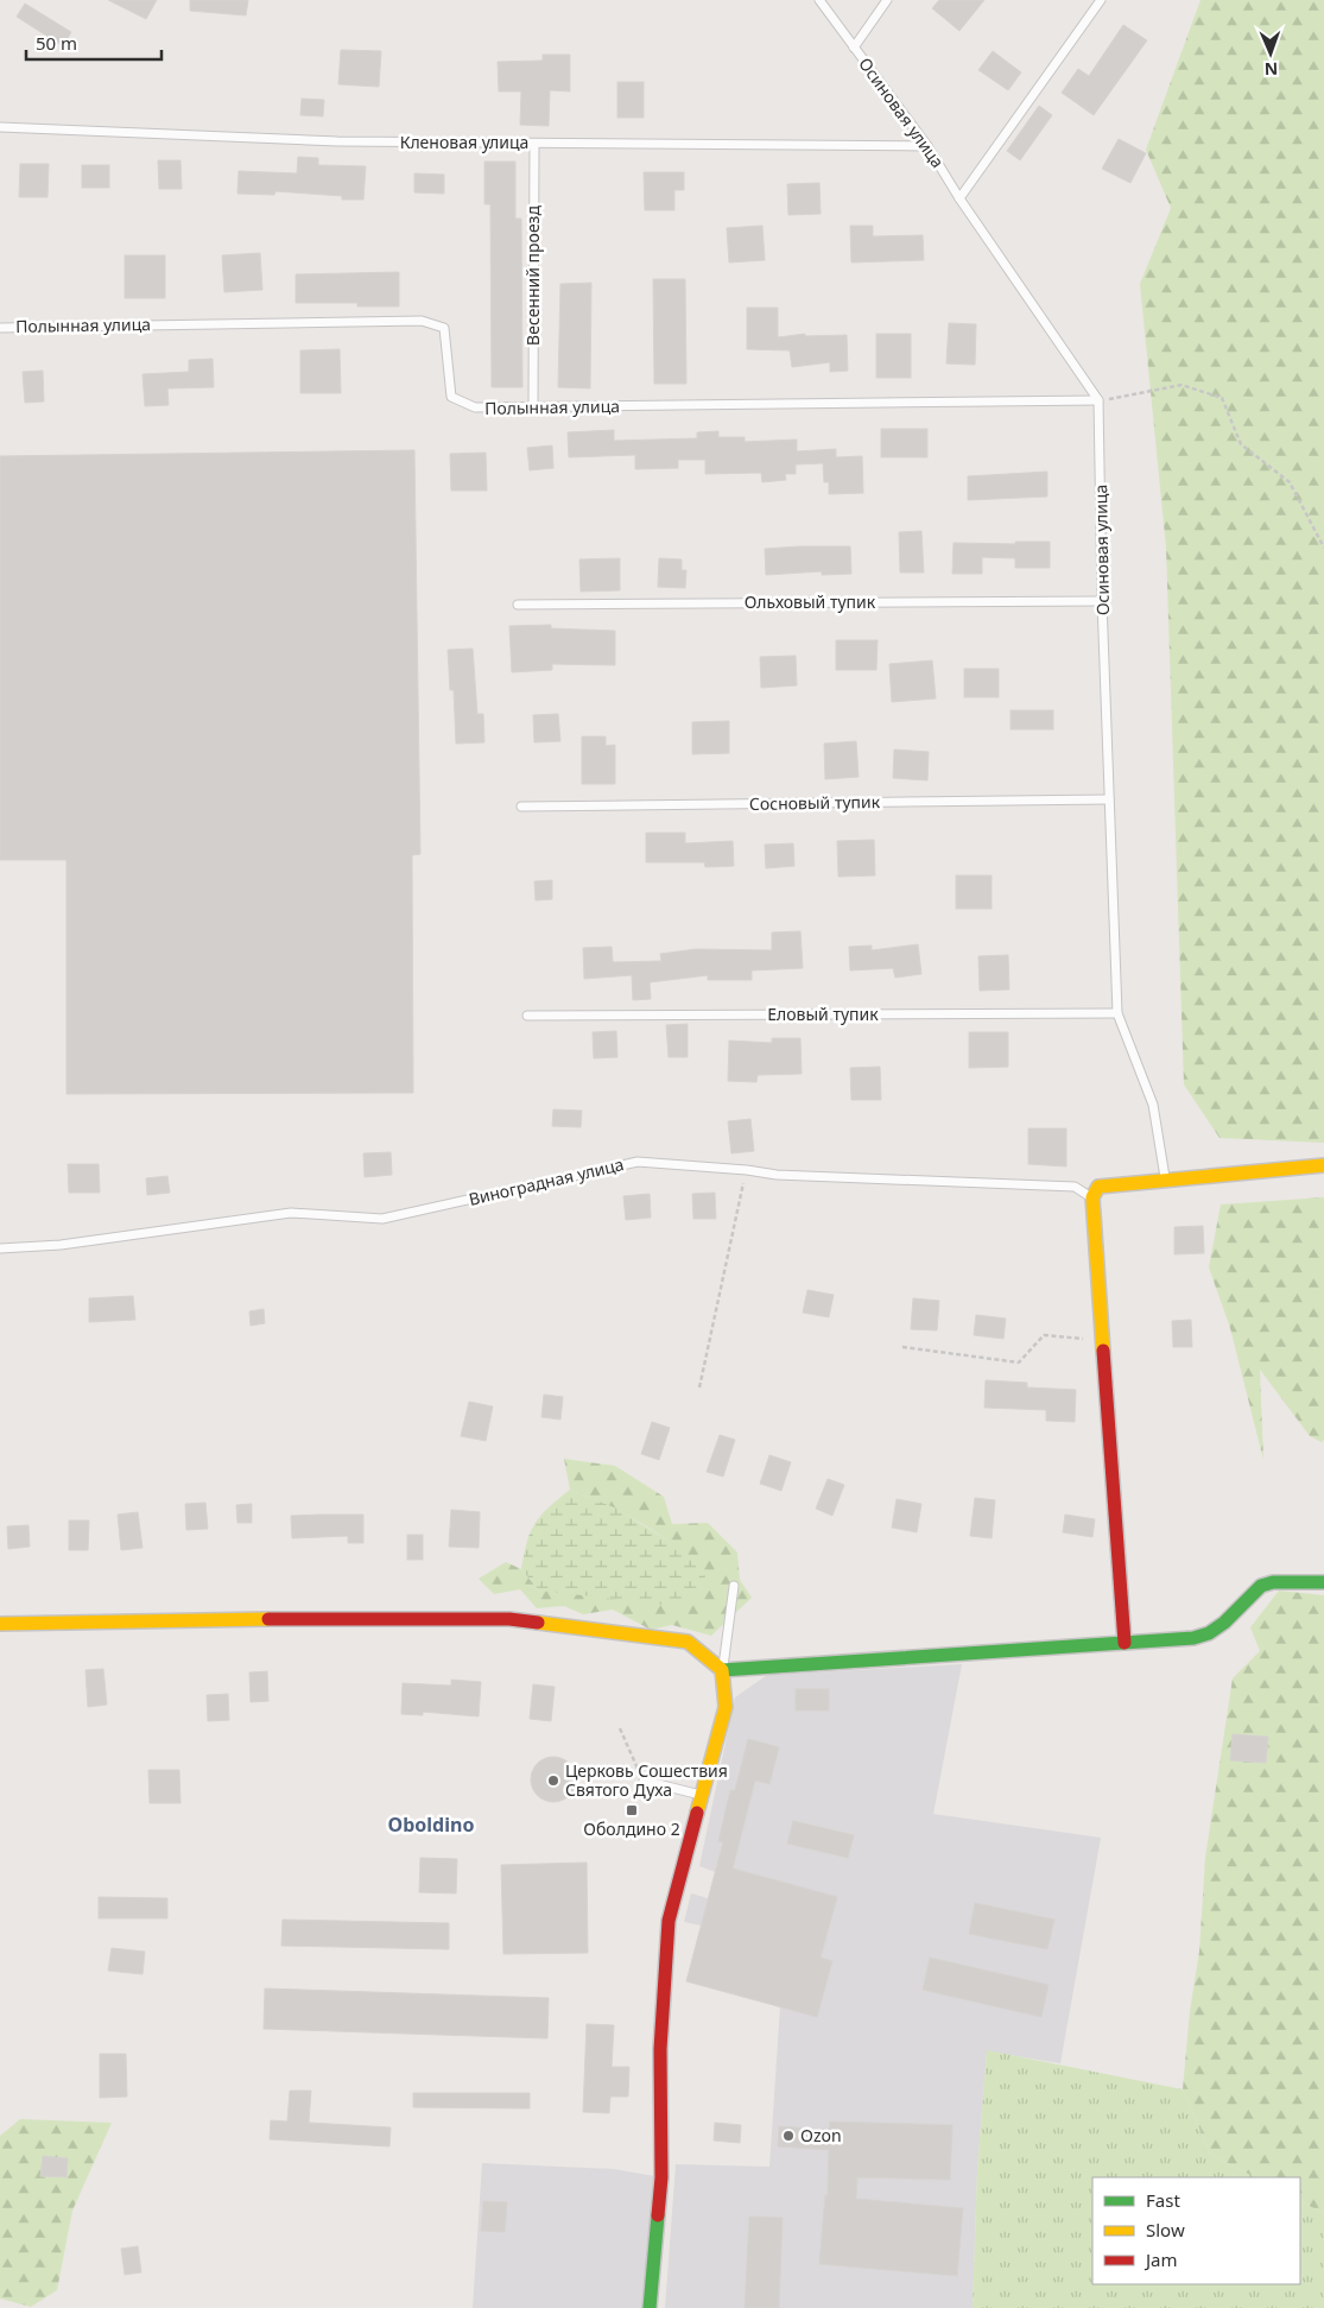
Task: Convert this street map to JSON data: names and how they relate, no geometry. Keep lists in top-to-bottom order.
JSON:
{
  "streets": {
    "lane": [
      "Осиновая улица",
      "Кленовая улица",
      "Весенний проезд",
      "Полынная улица",
      "Ольховый тупик",
      "Сосновый тупик",
      "Еловый тупик",
      "Виноградная улица"
    ]
  },
  "crossings": [
    ["Осиновая улица", "Кленовая улица"],
    ["Осиновая улица", "Полынная улица"],
    ["Осиновая улица", "Ольховый тупик"],
    ["Осиновая улица", "Сосновый тупик"],
    ["Осиновая улица", "Еловый тупик"],
    ["Кленовая улица", "Весенний проезд"],
    ["Весенний проезд", "Полынная улица"]
  ],
  "districts": ["Oboldino"],
  "places": {
    "other": ["Церковь Сошествия Святого Духа", "Ozon"],
    "transit": ["Оболдино 2"]
  },
  "legend": ["Fast", "Slow", "Jam"],
  "scale_bar": "50 m",
  "north": "bottom"
}
